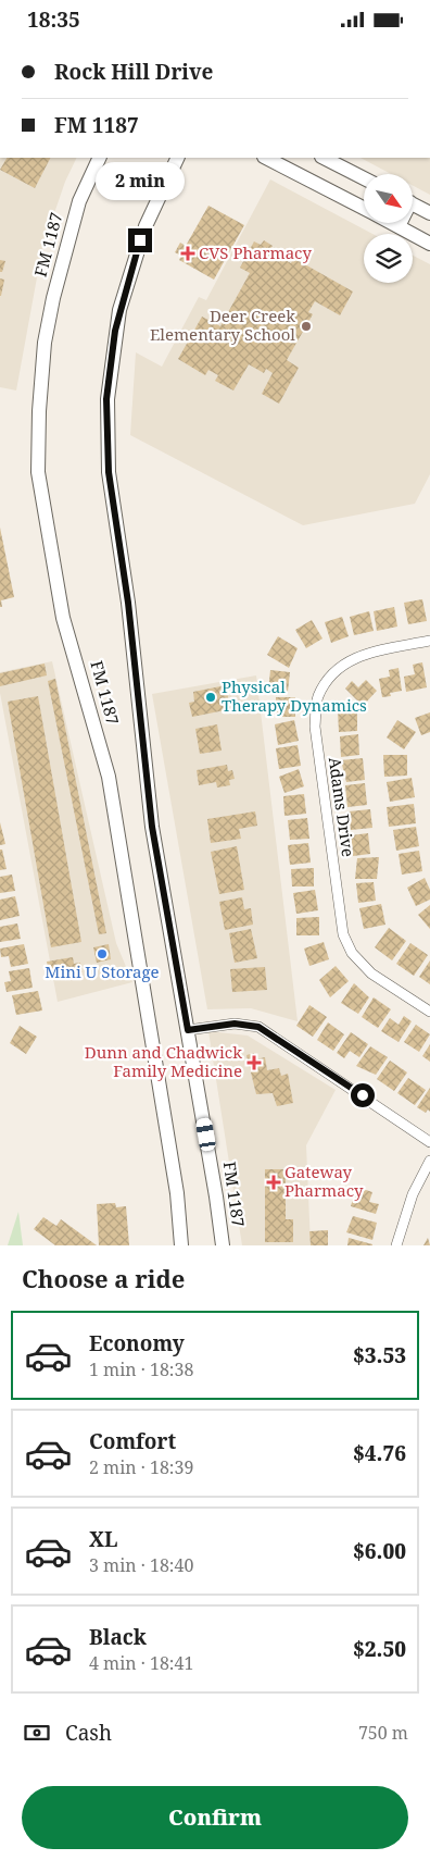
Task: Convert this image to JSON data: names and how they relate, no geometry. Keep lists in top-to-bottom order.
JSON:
{
  "streets": {
    "main road": ["FM 1187"],
    "street": ["Adams Drive"]
  },
  "places": {
    "health": ["CVS Pharmacy", "Dunn and Chadwick Family Medicine", "Gateway Pharmacy"],
    "other": ["Deer Creek Elementary School", "Physical Therapy Dynamics", "Mini U Storage"]
  },
  "north": "bottom right",
  "page": {
    "status": "18:35",
    "banner": ["Rock Hill Drive", "FM 1187"],
    "bubble": "2 min",
    "heading": "Choose a ride",
    "list": [
      {
        "name": "Economy",
        "note": "1 min · 18:38",
        "value": "$3.53"
      },
      {
        "name": "Comfort",
        "note": "2 min · 18:39",
        "value": "$4.76"
      },
      {
        "name": "XL",
        "note": "3 min · 18:40",
        "value": "$6.00"
      },
      {
        "name": "Black",
        "note": "4 min · 18:41",
        "value": "$2.50"
      }
    ],
    "pay": ["Cash", "750 m"],
    "buttons": "Confirm"
  }
}
